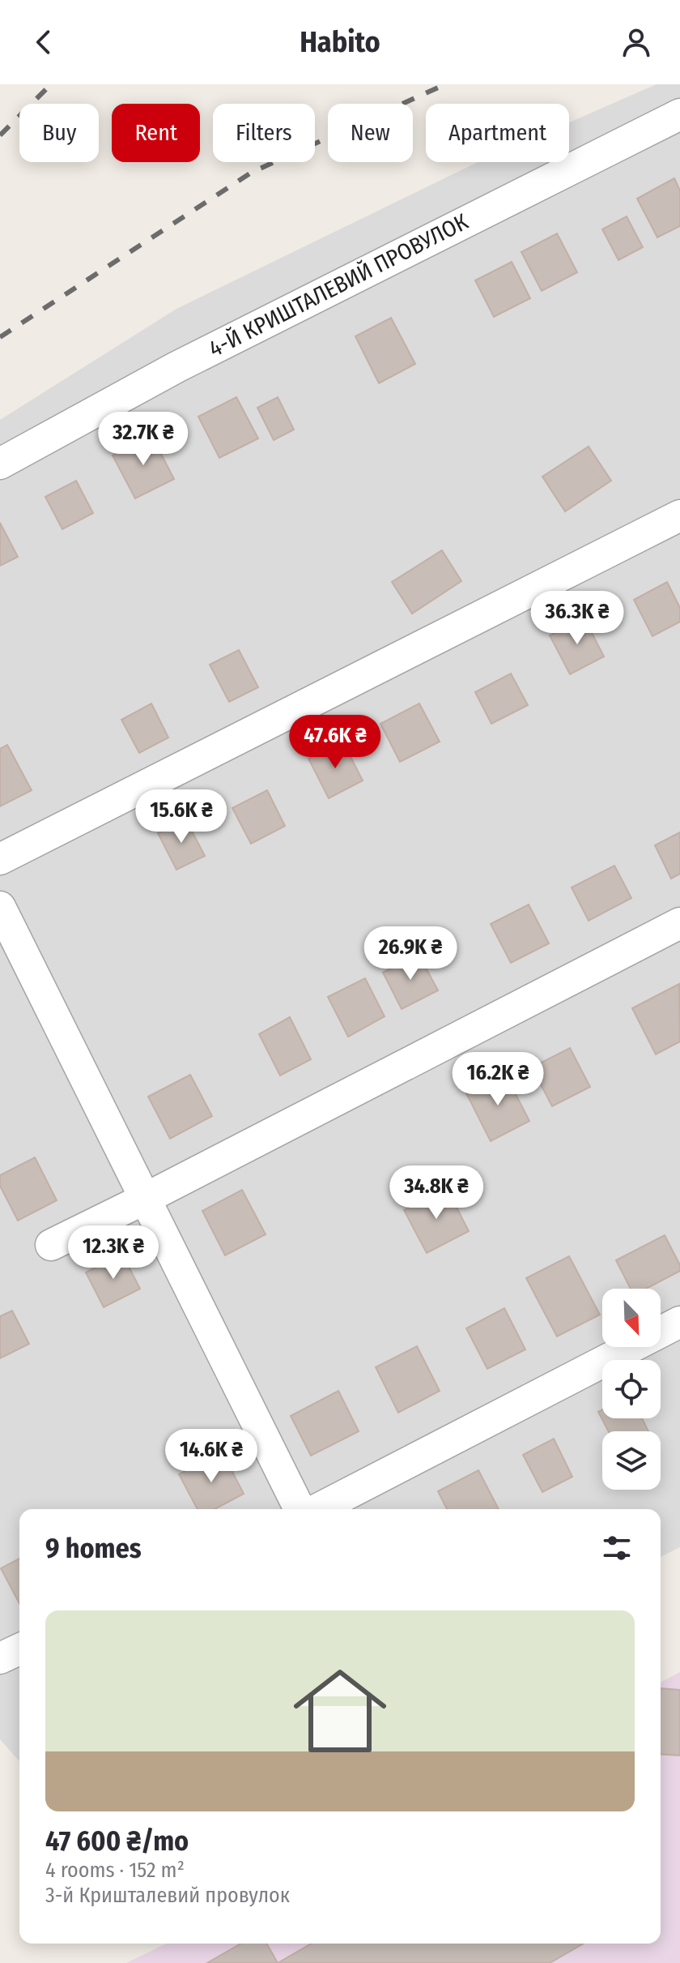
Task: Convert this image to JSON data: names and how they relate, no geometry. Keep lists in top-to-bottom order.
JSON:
{
  "streets": {
    "street": ["4-Й КРИШТАЛЕВИЙ ПРОВУЛОК"]
  },
  "north": "bottom right",
  "page": {
    "header": "Habito",
    "chip": [
      "Buy",
      "Rent",
      "Filters",
      "New",
      "Apartment"
    ],
    "price": [
      "32.7K ₴",
      "36.3K ₴",
      "47.6K ₴",
      "15.6K ₴",
      "26.9K ₴",
      "16.2K ₴",
      "34.8K ₴",
      "12.3K ₴",
      "14.6K ₴"
    ],
    "heading": "9 homes",
    "list": [
      {
        "name": "47 600 ₴/mo",
        "note": "4 rooms · 152 m² · 3-й Кришталевий провулок"
      }
    ]
  }
}
